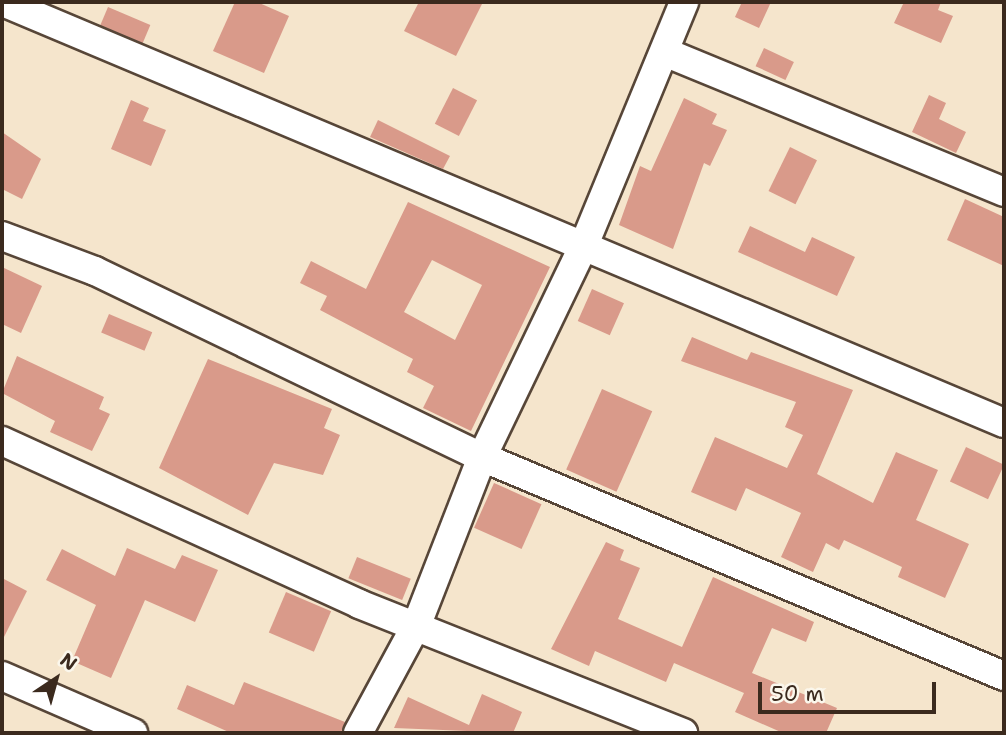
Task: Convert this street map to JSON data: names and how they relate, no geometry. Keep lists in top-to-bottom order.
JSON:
{
  "scale_bar": "50 m",
  "north": "top right"
}
